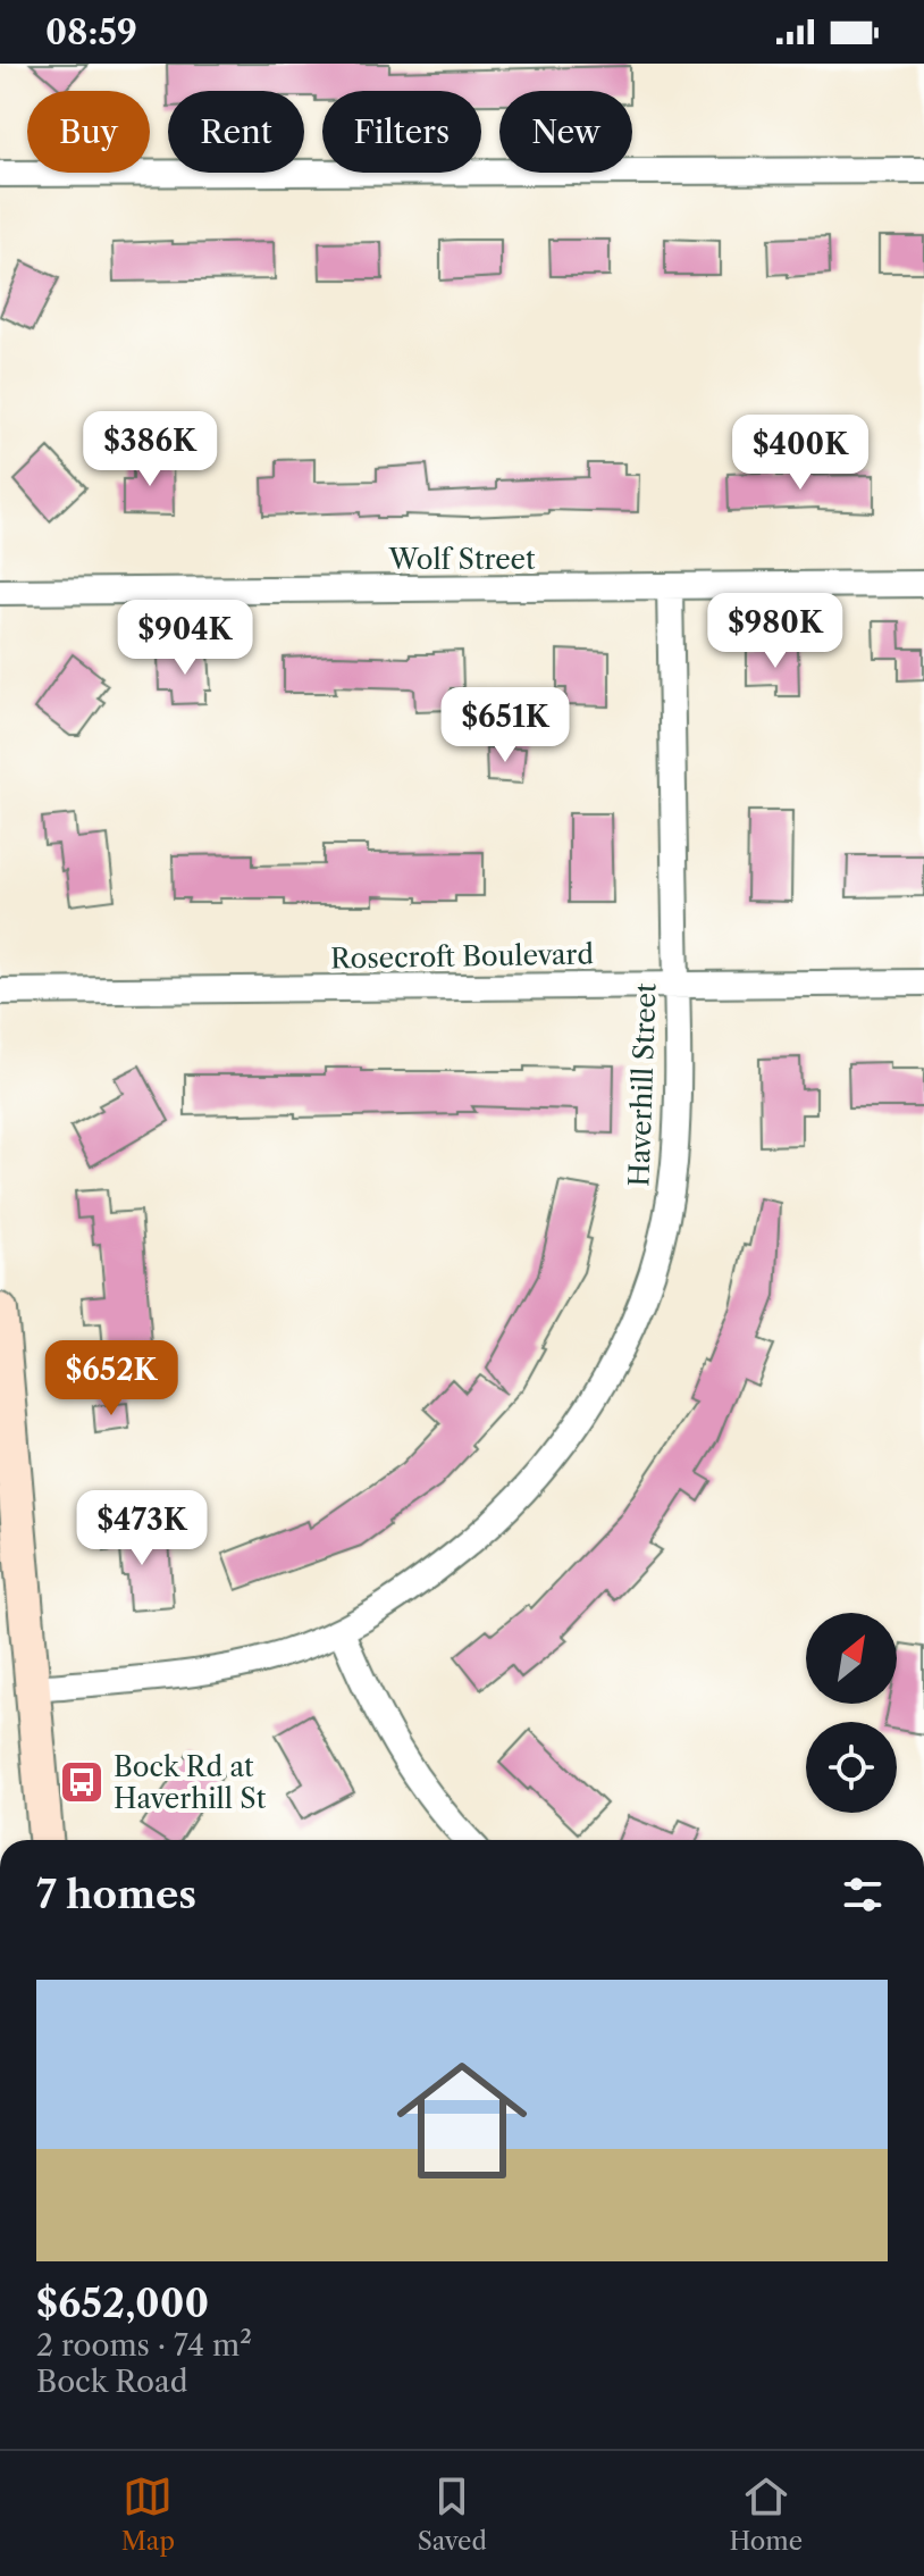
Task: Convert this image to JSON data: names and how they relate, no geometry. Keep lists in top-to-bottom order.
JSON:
{
  "streets": {
    "street": ["Wolf Street", "Rosecroft Boulevard", "Haverhill Street"]
  },
  "crossings": [
    ["Wolf Street", "Haverhill Street"],
    ["Rosecroft Boulevard", "Haverhill Street"]
  ],
  "places": {
    "bus stop": ["Bock Rd at Haverhill St"]
  },
  "north": "top right",
  "page": {
    "status": "08:59",
    "chip": [
      "Buy",
      "Rent",
      "Filters",
      "New"
    ],
    "price": [
      "$386K",
      "$400K",
      "$980K",
      "$904K",
      "$651K",
      "$652K",
      "$473K"
    ],
    "heading": "7 homes",
    "list": [
      {
        "name": "$652,000",
        "note": "2 rooms · 74 m² · Bock Road"
      }
    ],
    "tabs": ["Map", "Saved", "Home"]
  }
}
